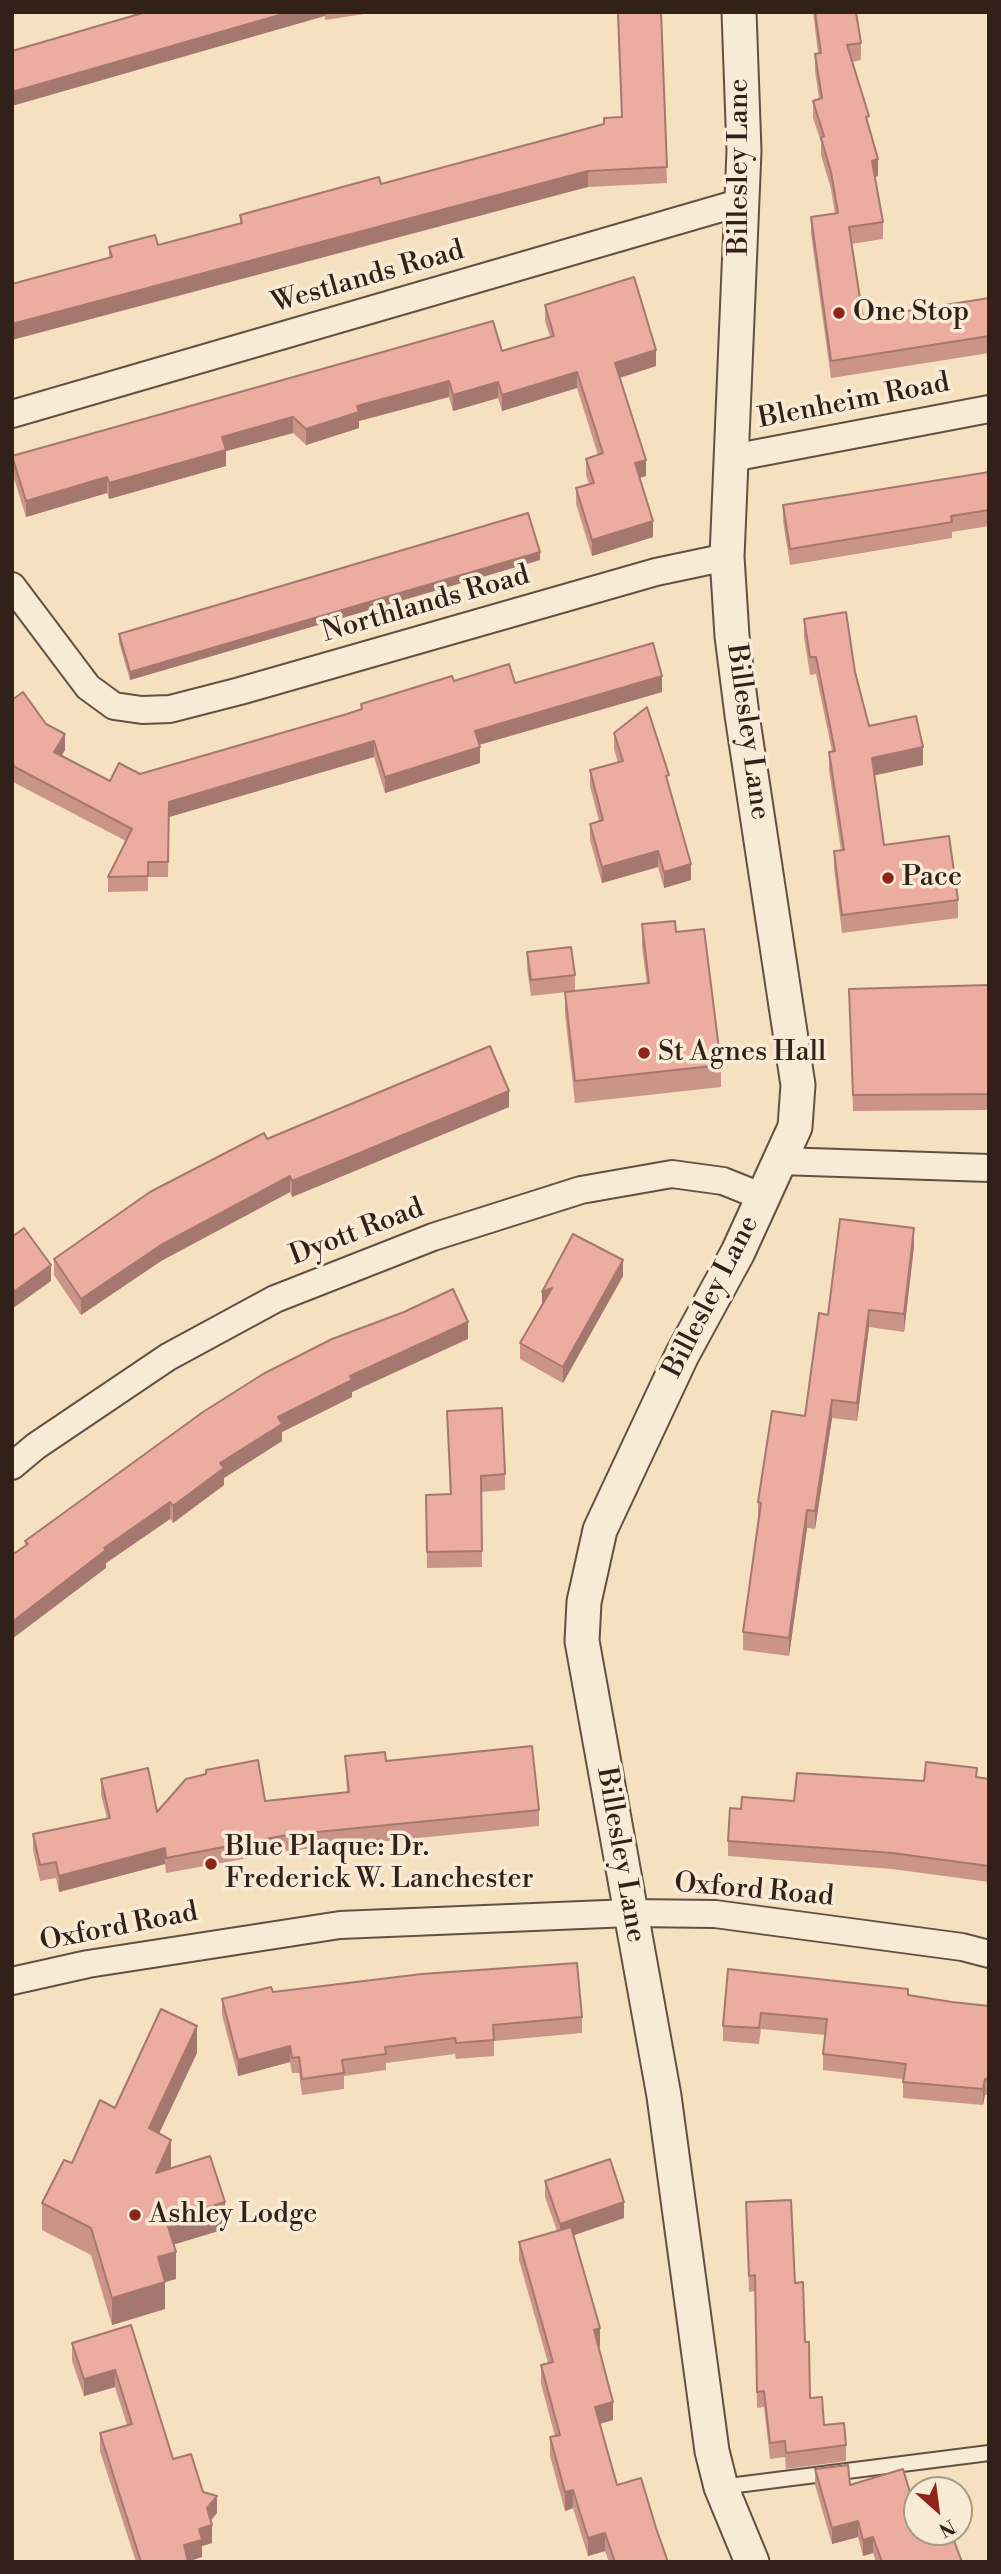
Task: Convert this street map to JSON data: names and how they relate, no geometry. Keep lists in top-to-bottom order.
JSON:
{
  "streets": {
    "street": [
      "Billesley Lane",
      "Westlands Road",
      "Blenheim Road",
      "Northlands Road",
      "Dyott Road",
      "Oxford Road"
    ]
  },
  "crossings": [
    ["Billesley Lane", "Westlands Road"],
    ["Billesley Lane", "Blenheim Road"],
    ["Billesley Lane", "Northlands Road"],
    ["Billesley Lane", "Dyott Road"],
    ["Billesley Lane", "Oxford Road"]
  ],
  "places": [
    "One Stop",
    "Pace",
    "St Agnes Hall",
    "Blue Plaque: Dr. Frederick W. Lanchester",
    "Ashley Lodge"
  ],
  "north": "bottom right"
}
